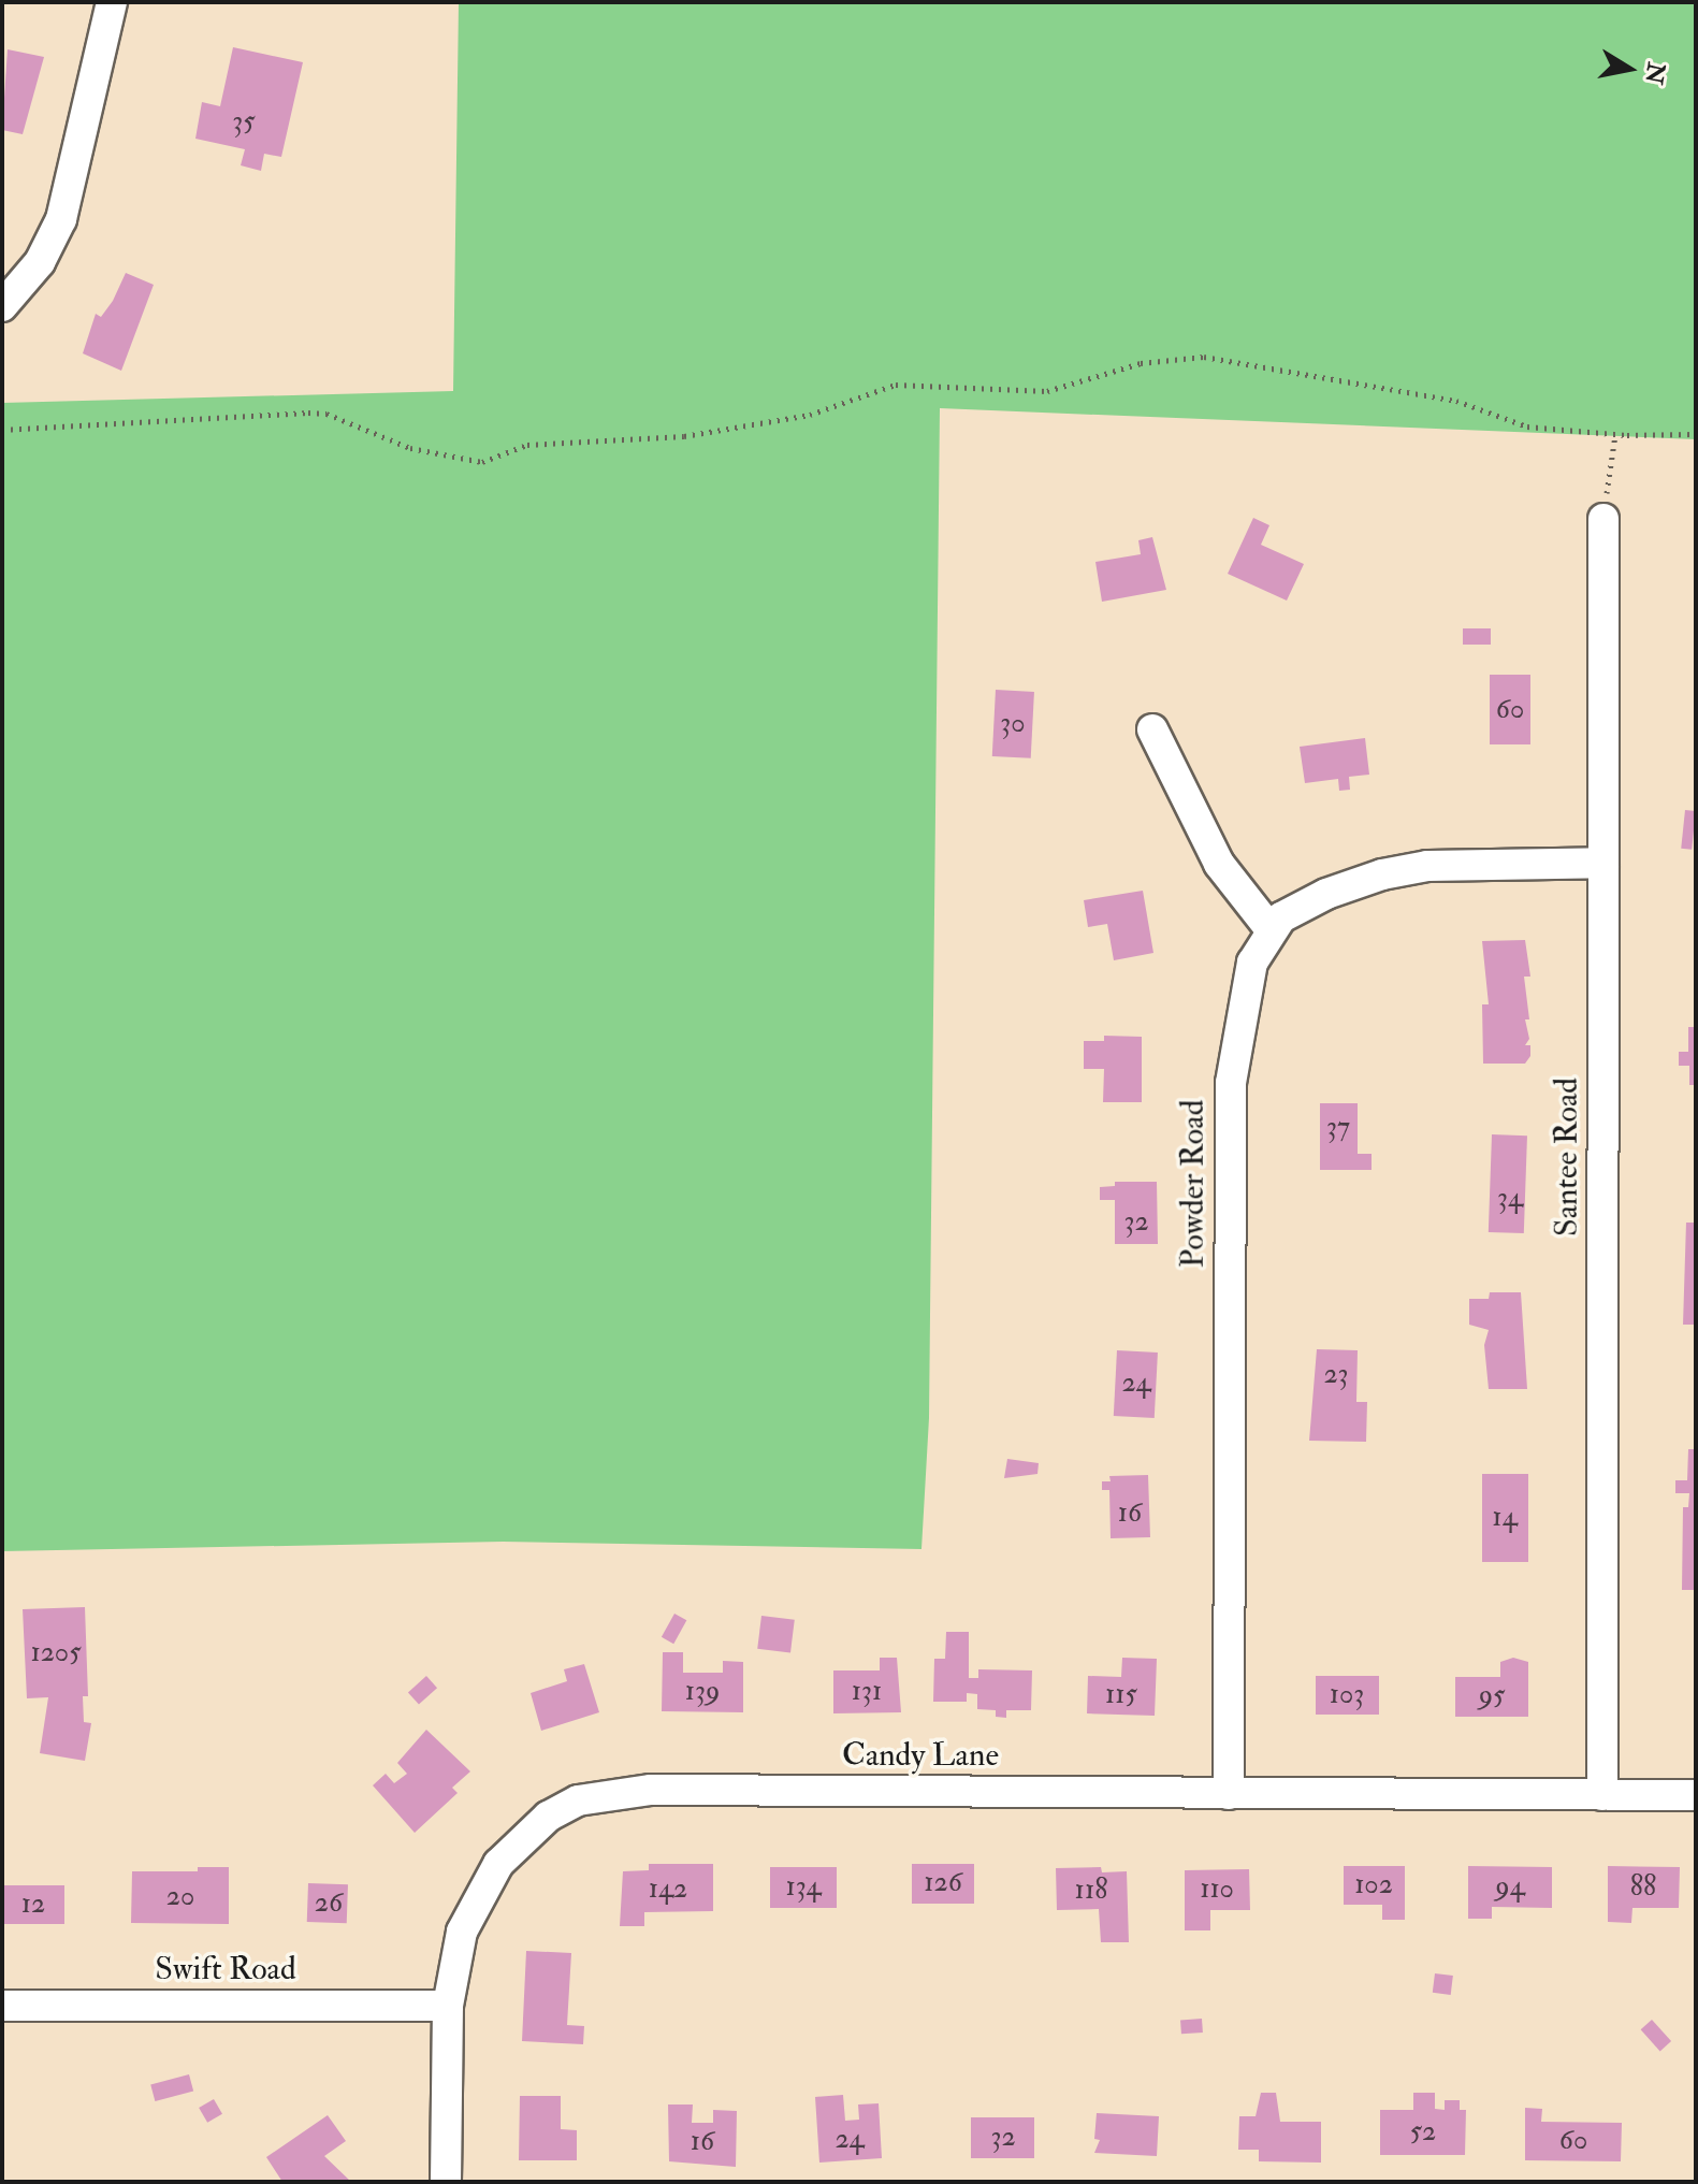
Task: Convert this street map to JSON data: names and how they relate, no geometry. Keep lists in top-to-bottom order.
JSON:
{
  "streets": {
    "street": [
      "Santee Road",
      "Powder Road",
      "Candy Lane",
      "Swift Road"
    ]
  },
  "crossings": [
    ["Santee Road", "Candy Lane"],
    ["Powder Road", "Candy Lane"],
    ["Candy Lane", "Swift Road"]
  ],
  "house_numbers": [
    "35",
    "60",
    "30",
    "37",
    "34",
    "32",
    "23",
    "24",
    "16",
    "14",
    "1205",
    "139",
    "131",
    "115",
    "103",
    "95",
    "126",
    "102",
    "134",
    "94",
    "88",
    "142",
    "110",
    "118",
    "20",
    "26",
    "12",
    "52",
    "32",
    "24",
    "60",
    "16"
  ],
  "north": "right"
}
